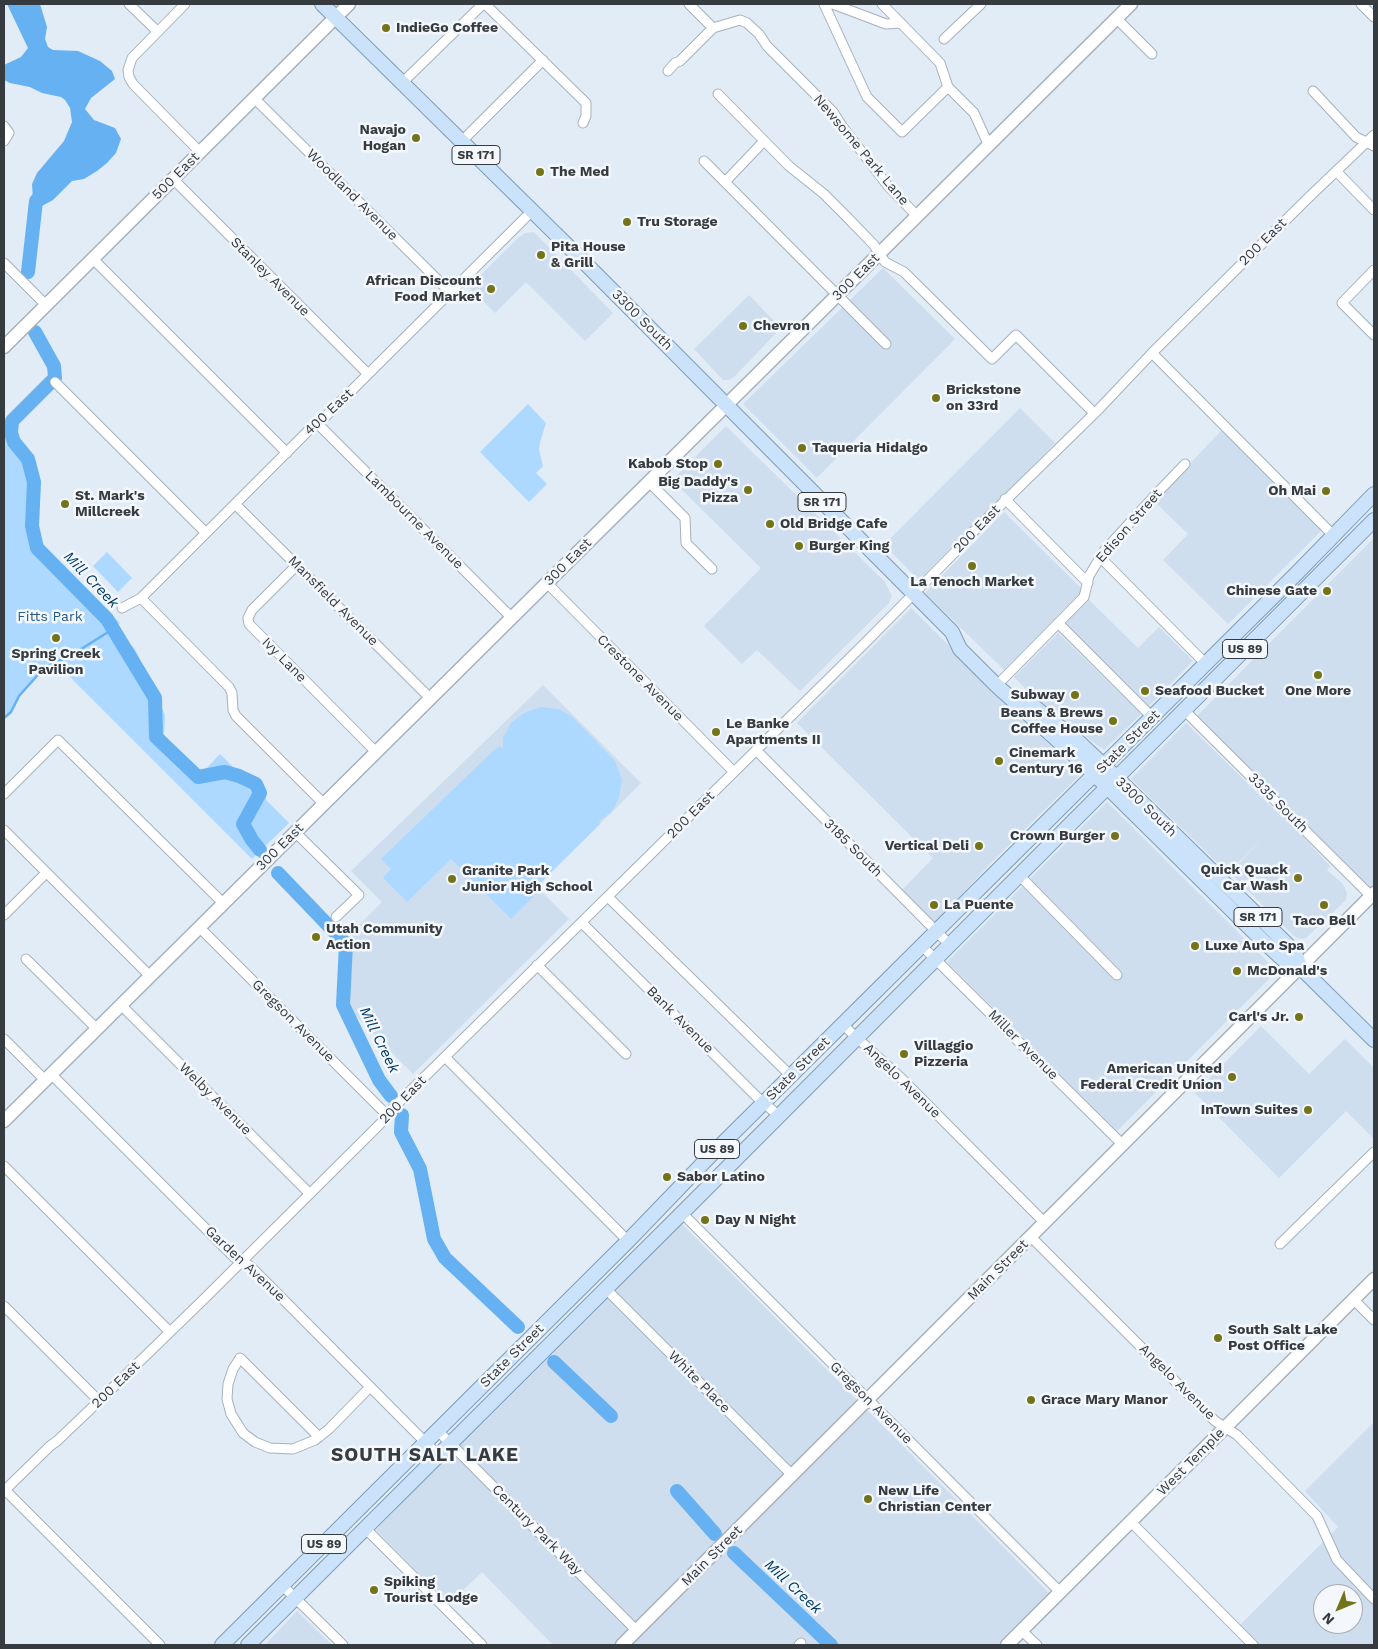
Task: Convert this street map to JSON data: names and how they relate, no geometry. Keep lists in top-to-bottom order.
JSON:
{
  "streets": {
    "main road": [
      "SR 171",
      "3300 South",
      "US 89",
      "State Street"
    ],
    "street": [
      "Newsome Park Lane",
      "500 East",
      "Woodland Avenue",
      "200 East",
      "Stanley Avenue",
      "300 East",
      "400 East",
      "Lambourne Avenue",
      "Edison Street",
      "Mansfield Avenue",
      "Ivy Lane",
      "Crestone Avenue",
      "3335 South",
      "3185 South",
      "Bank Avenue",
      "Gregson Avenue",
      "Miller Avenue",
      "Angelo Avenue",
      "Welby Avenue",
      "Garden Avenue",
      "Main Street",
      "White Place",
      "West Temple",
      "Century Park Way"
    ]
  },
  "crossings": [
    ["Newsome Park Lane", "300 East"],
    ["500 East", "Woodland Avenue"],
    ["500 East", "Stanley Avenue"],
    ["500 East", "3300 South"],
    ["Woodland Avenue", "400 East"],
    ["200 East", "3300 South"],
    ["200 East", "Crestone Avenue"],
    ["200 East", "3185 South"],
    ["200 East", "Bank Avenue"],
    ["200 East", "Gregson Avenue"],
    ["200 East", "Welby Avenue"],
    ["200 East", "Garden Avenue"],
    ["Stanley Avenue", "400 East"],
    ["300 East", "3300 South"],
    ["300 East", "Lambourne Avenue"],
    ["300 East", "Mansfield Avenue"],
    ["300 East", "Ivy Lane"],
    ["300 East", "Crestone Avenue"],
    ["300 East", "Gregson Avenue"],
    ["300 East", "Welby Avenue"],
    ["300 East", "Garden Avenue"],
    ["3300 South", "400 East"],
    ["3300 South", "Edison Street"],
    ["3300 South", "State Street"],
    ["3300 South", "Main Street"],
    ["400 East", "Lambourne Avenue"],
    ["400 East", "Mansfield Avenue"],
    ["Mansfield Avenue", "Ivy Lane"],
    ["State Street", "3335 South"],
    ["State Street", "3185 South"],
    ["State Street", "Bank Avenue"],
    ["State Street", "Gregson Avenue"],
    ["State Street", "Miller Avenue"],
    ["State Street", "Angelo Avenue"],
    ["State Street", "Garden Avenue"],
    ["State Street", "White Place"],
    ["State Street", "Century Park Way"],
    ["3335 South", "Main Street"],
    ["Gregson Avenue", "Main Street"],
    ["Gregson Avenue", "West Temple"],
    ["Miller Avenue", "Main Street"],
    ["Angelo Avenue", "Main Street"],
    ["Angelo Avenue", "West Temple"],
    ["Main Street", "White Place"],
    ["Main Street", "Century Park Way"]
  ],
  "districts": ["SOUTH SALT LAKE"],
  "water": ["Mill Creek"],
  "parks": ["Fitts Park"],
  "places": [
    "IndieGo Coffee",
    "Navajo Hogan",
    "The Med",
    "Tru Storage",
    "Pita House & Grill",
    "African Discount Food Market",
    "Chevron",
    "Brickstone on 33rd",
    "Taqueria Hidalgo",
    "Kabob Stop",
    "Big Daddy's Pizza",
    "Oh Mai",
    "St. Mark's Millcreek",
    "Old Bridge Cafe",
    "Burger King",
    "La Tenoch Market",
    "Chinese Gate",
    "Spring Creek Pavilion",
    "One More",
    "Seafood Bucket",
    "Subway",
    "Beans & Brews Coffee House",
    "Le Banke Apartments II",
    "Cinemark Century 16",
    "Crown Burger",
    "Vertical Deli",
    "Quick Quack Car Wash",
    "Granite Park Junior High School",
    "La Puente",
    "Taco Bell",
    "Utah Community Action",
    "Luxe Auto Spa",
    "McDonald's",
    "Carl's Jr.",
    "Villaggio Pizzeria",
    "American United Federal Credit Union",
    "InTown Suites",
    "Sabor Latino",
    "Day N Night",
    "South Salt Lake Post Office",
    "Grace Mary Manor",
    "New Life Christian Center",
    "Spiking Tourist Lodge"
  ],
  "north": "bottom left"
}
